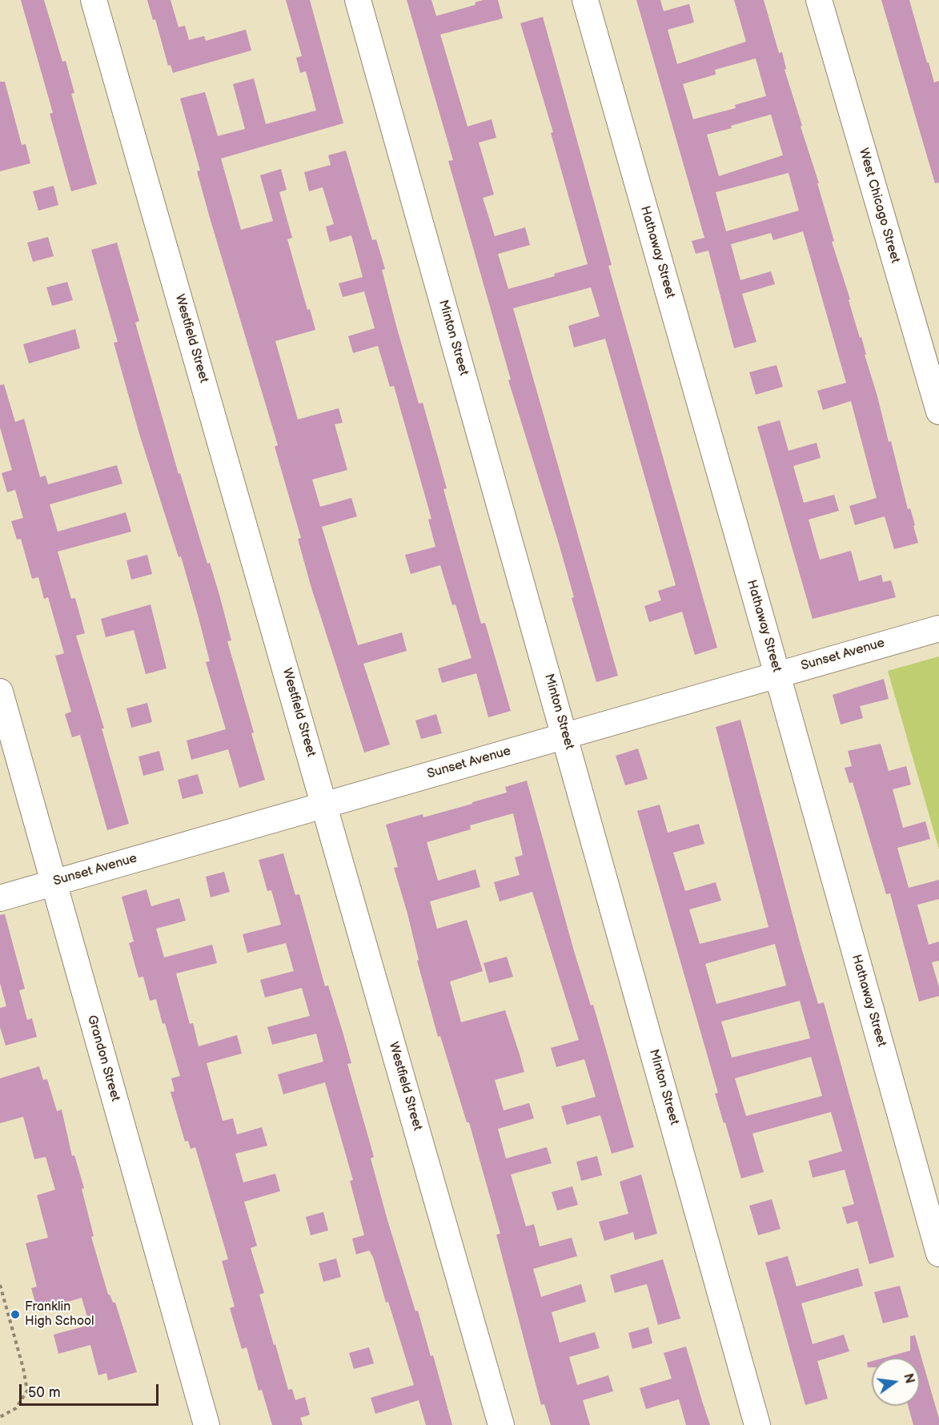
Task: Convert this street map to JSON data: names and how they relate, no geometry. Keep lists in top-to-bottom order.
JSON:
{
  "streets": {
    "street": [
      "West Chicago Street",
      "Hathaway Street",
      "Minton Street",
      "Westfield Street",
      "Sunset Avenue",
      "Grandon Street"
    ]
  },
  "crossings": [
    ["Hathaway Street", "Sunset Avenue"],
    ["Minton Street", "Sunset Avenue"],
    ["Westfield Street", "Sunset Avenue"],
    ["Sunset Avenue", "Grandon Street"]
  ],
  "places": ["Franklin High School"],
  "scale_bar": "50 m",
  "north": "right"
}
